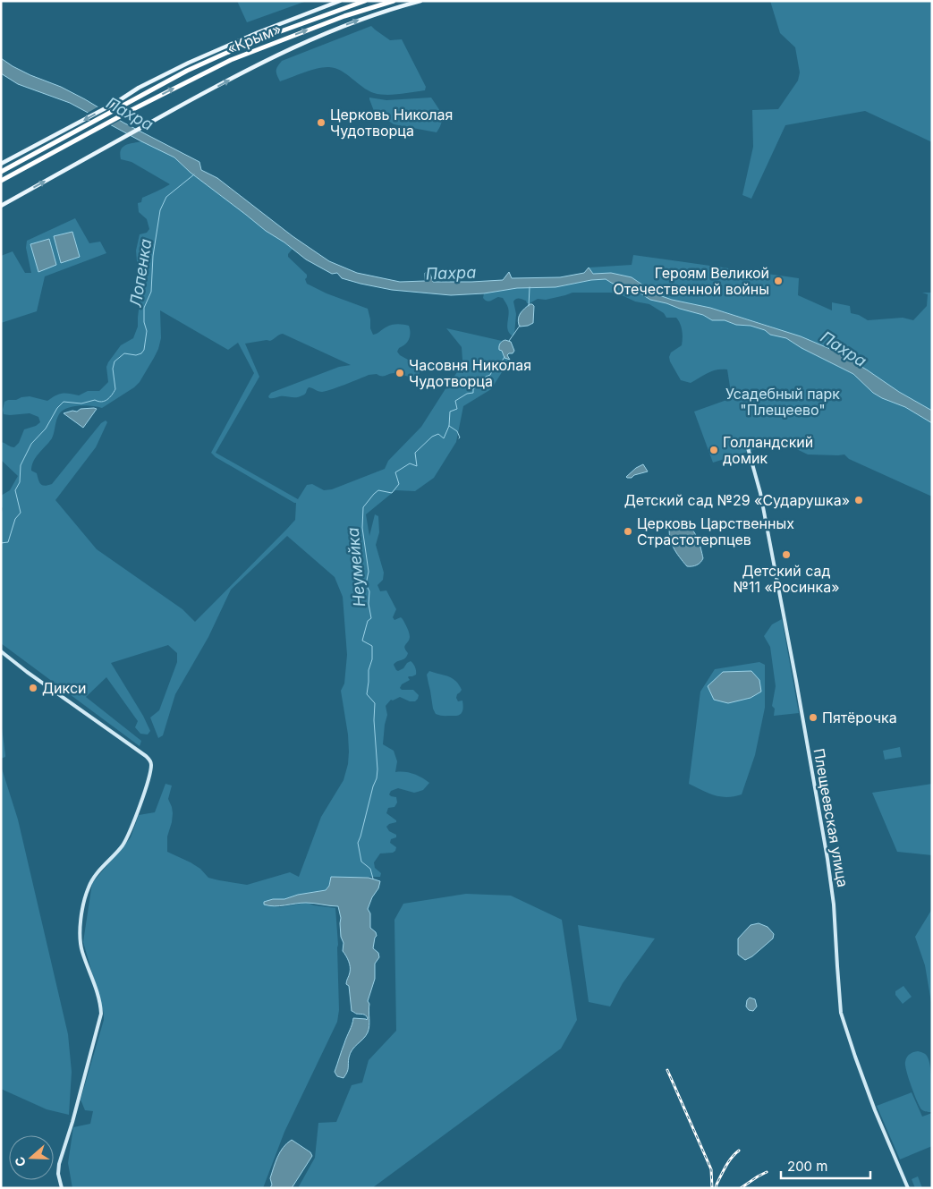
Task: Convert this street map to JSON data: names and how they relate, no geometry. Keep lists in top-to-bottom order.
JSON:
{
  "streets": {
    "highway": ["«Крым»"],
    "street": ["Плещеевская улица"]
  },
  "water": ["Пахра", "Лопенка", "Неумейка"],
  "parks": ["Усадебный парк \"Плещеево\""],
  "places": [
    "Церковь Николая Чудотворца",
    "Героям Великой Отечественной войны",
    "Часовня Николая Чудотворца",
    "Голландский домик",
    "Детский сад №29 «Сударушка»",
    "Церковь Царственных Страстотерпцев",
    "Детский сад №11 «Росинка»",
    "Дикси",
    "Пятёрочка"
  ],
  "scale_bar": "200 m",
  "north": "left"
}
